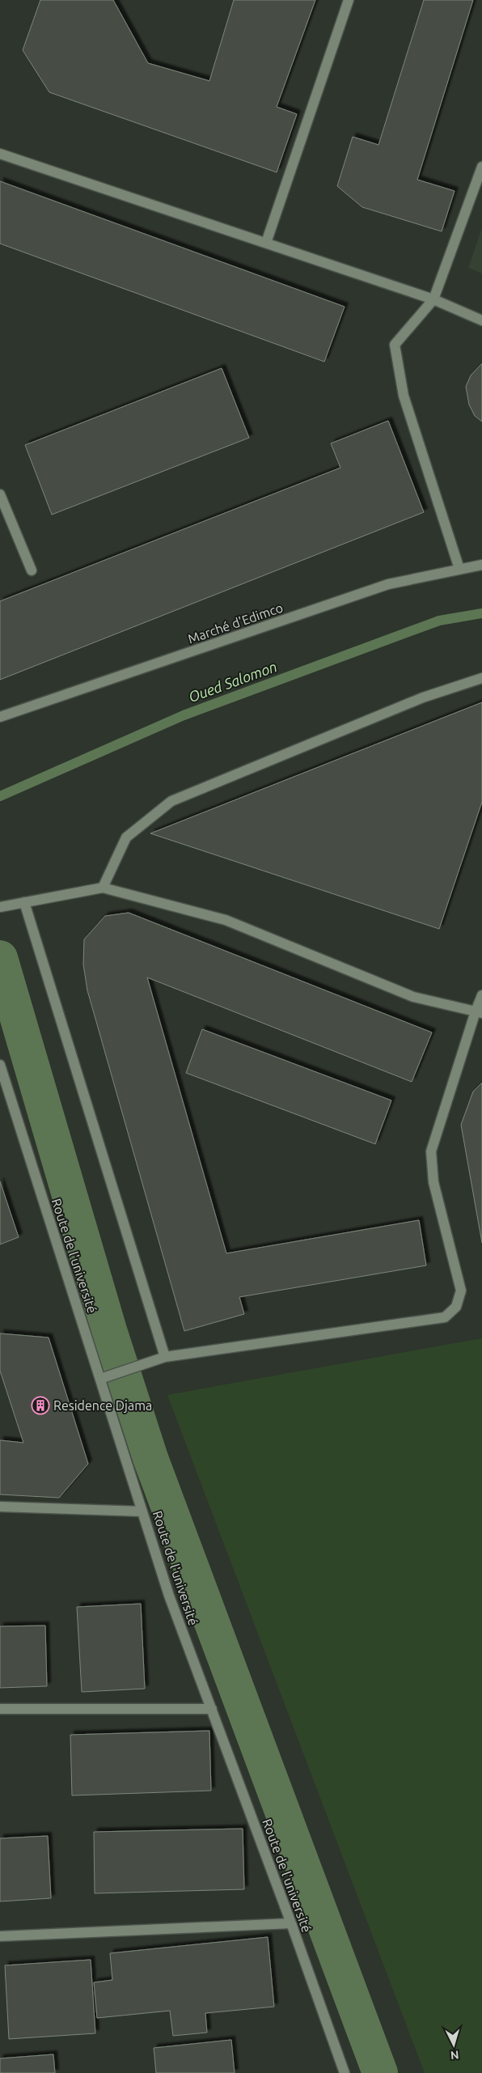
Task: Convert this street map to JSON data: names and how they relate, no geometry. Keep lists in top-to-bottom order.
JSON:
{
  "streets": {
    "street": ["Marché d'Edimco", "Route de l'université"]
  },
  "water": ["Oued Salomon"],
  "places": {
    "building": ["Residence Djama"]
  },
  "north": "bottom"
}
